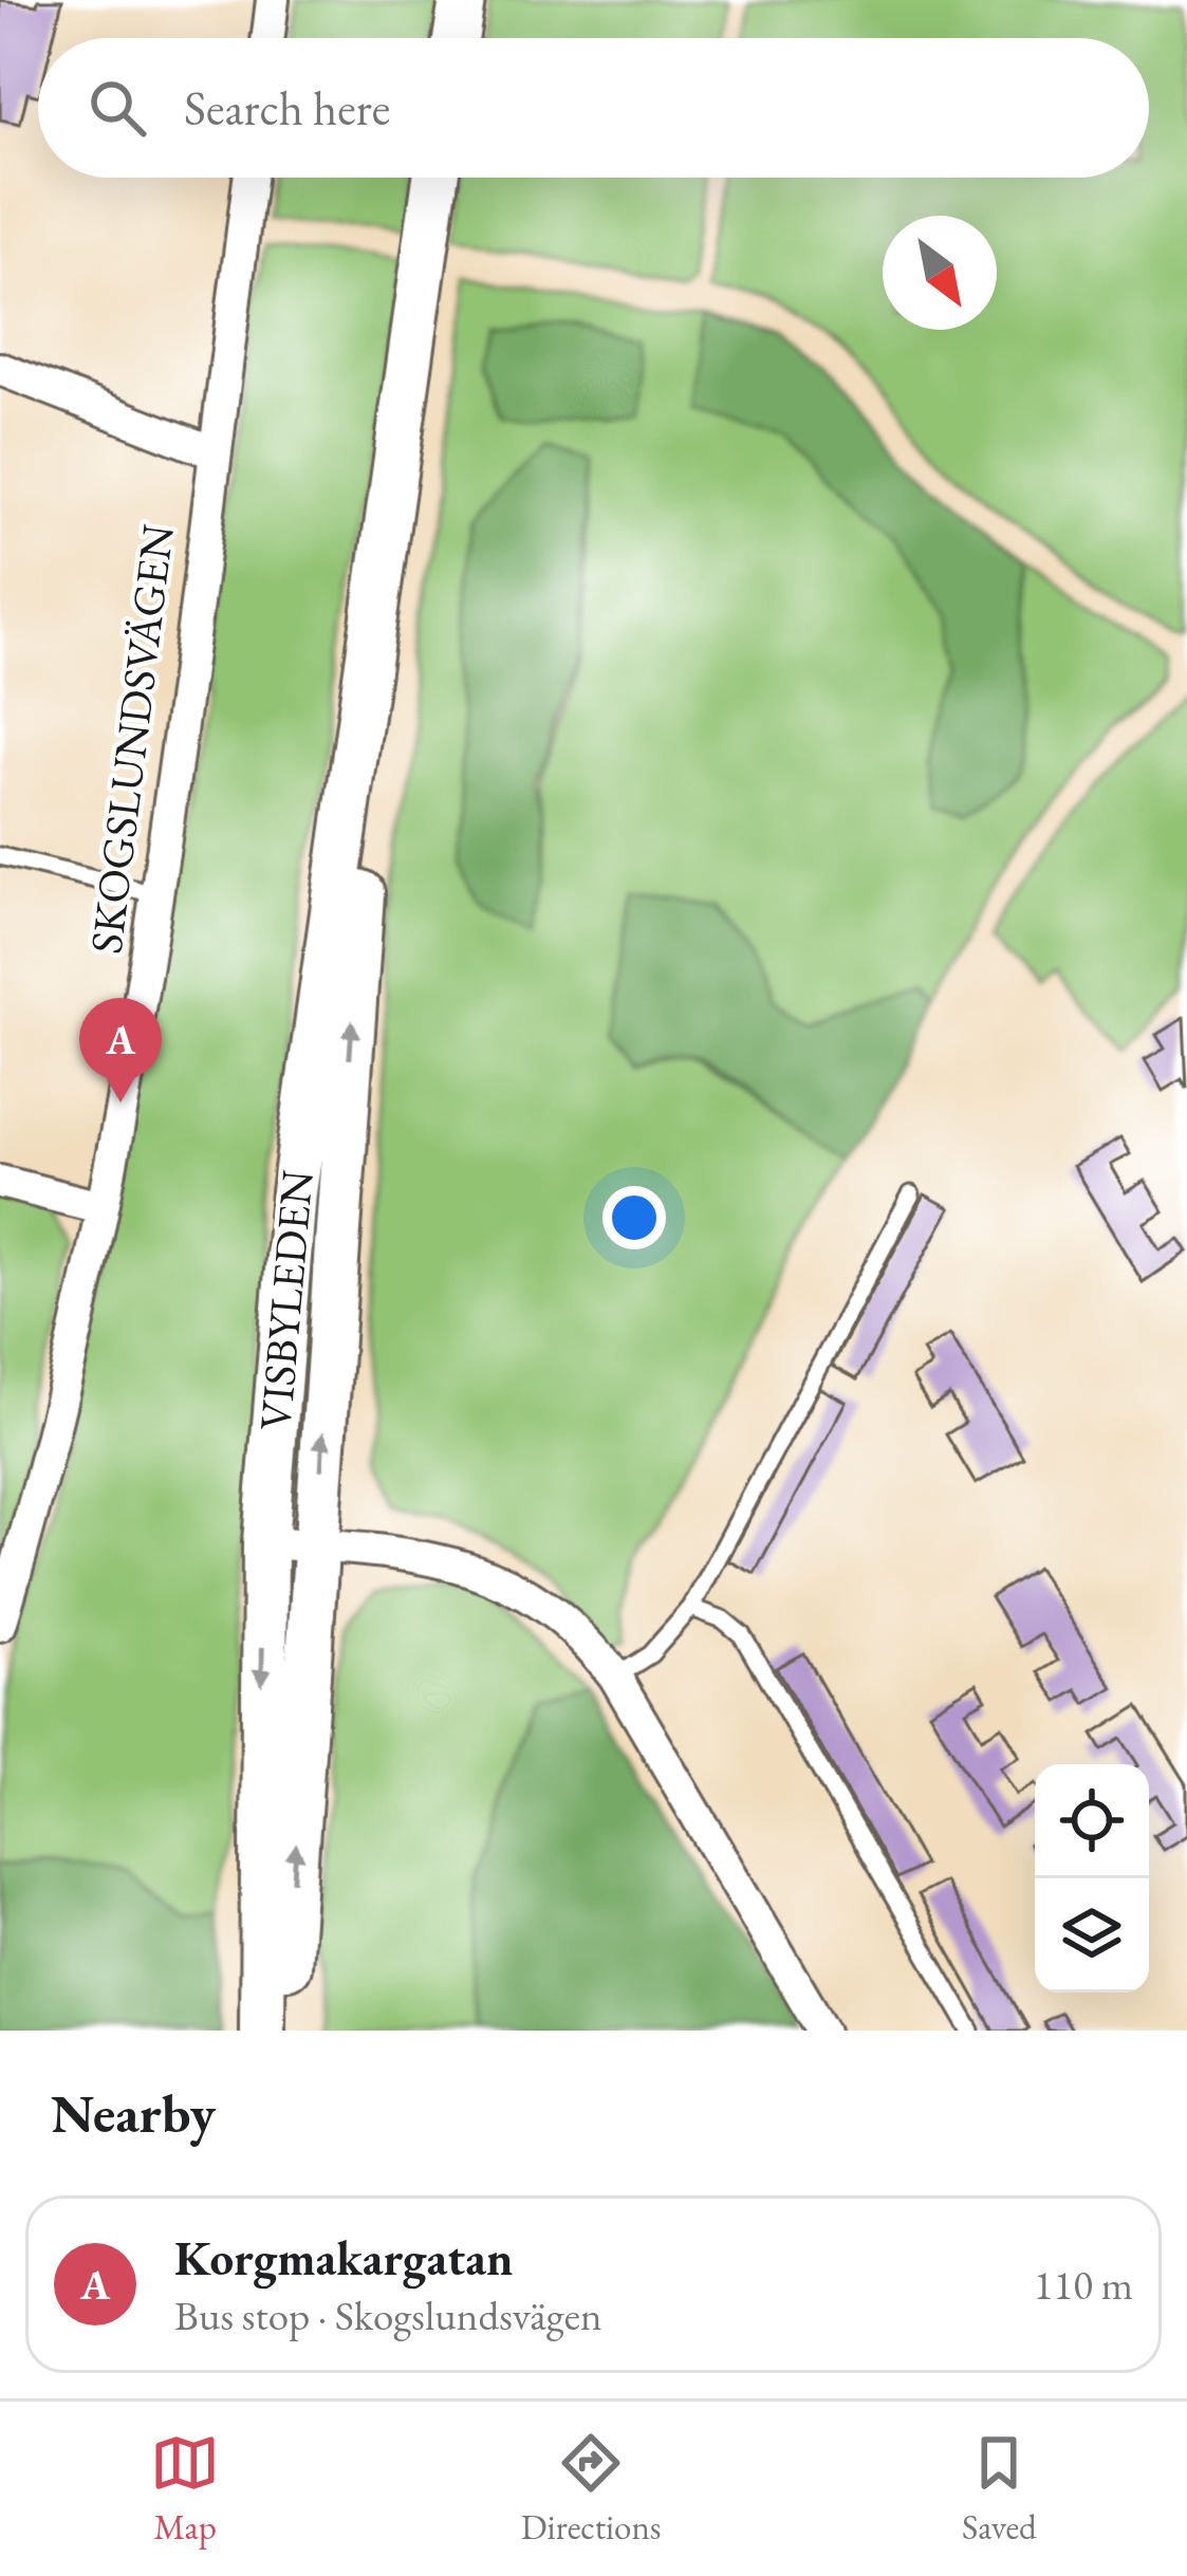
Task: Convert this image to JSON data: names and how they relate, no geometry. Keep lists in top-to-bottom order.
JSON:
{
  "streets": {
    "main road": ["VISBYLEDEN"],
    "street": ["SKOGSLUNDSVÄGEN"]
  },
  "north": "bottom right",
  "page": {
    "search": "Search here",
    "pins": "A",
    "heading": "Nearby",
    "list": [
      {
        "mark": "A",
        "name": "Korgmakargatan",
        "note": "Bus stop · Skogslundsvägen",
        "value": "110 m"
      }
    ],
    "nav": ["Map", "Directions", "Saved"]
  }
}
